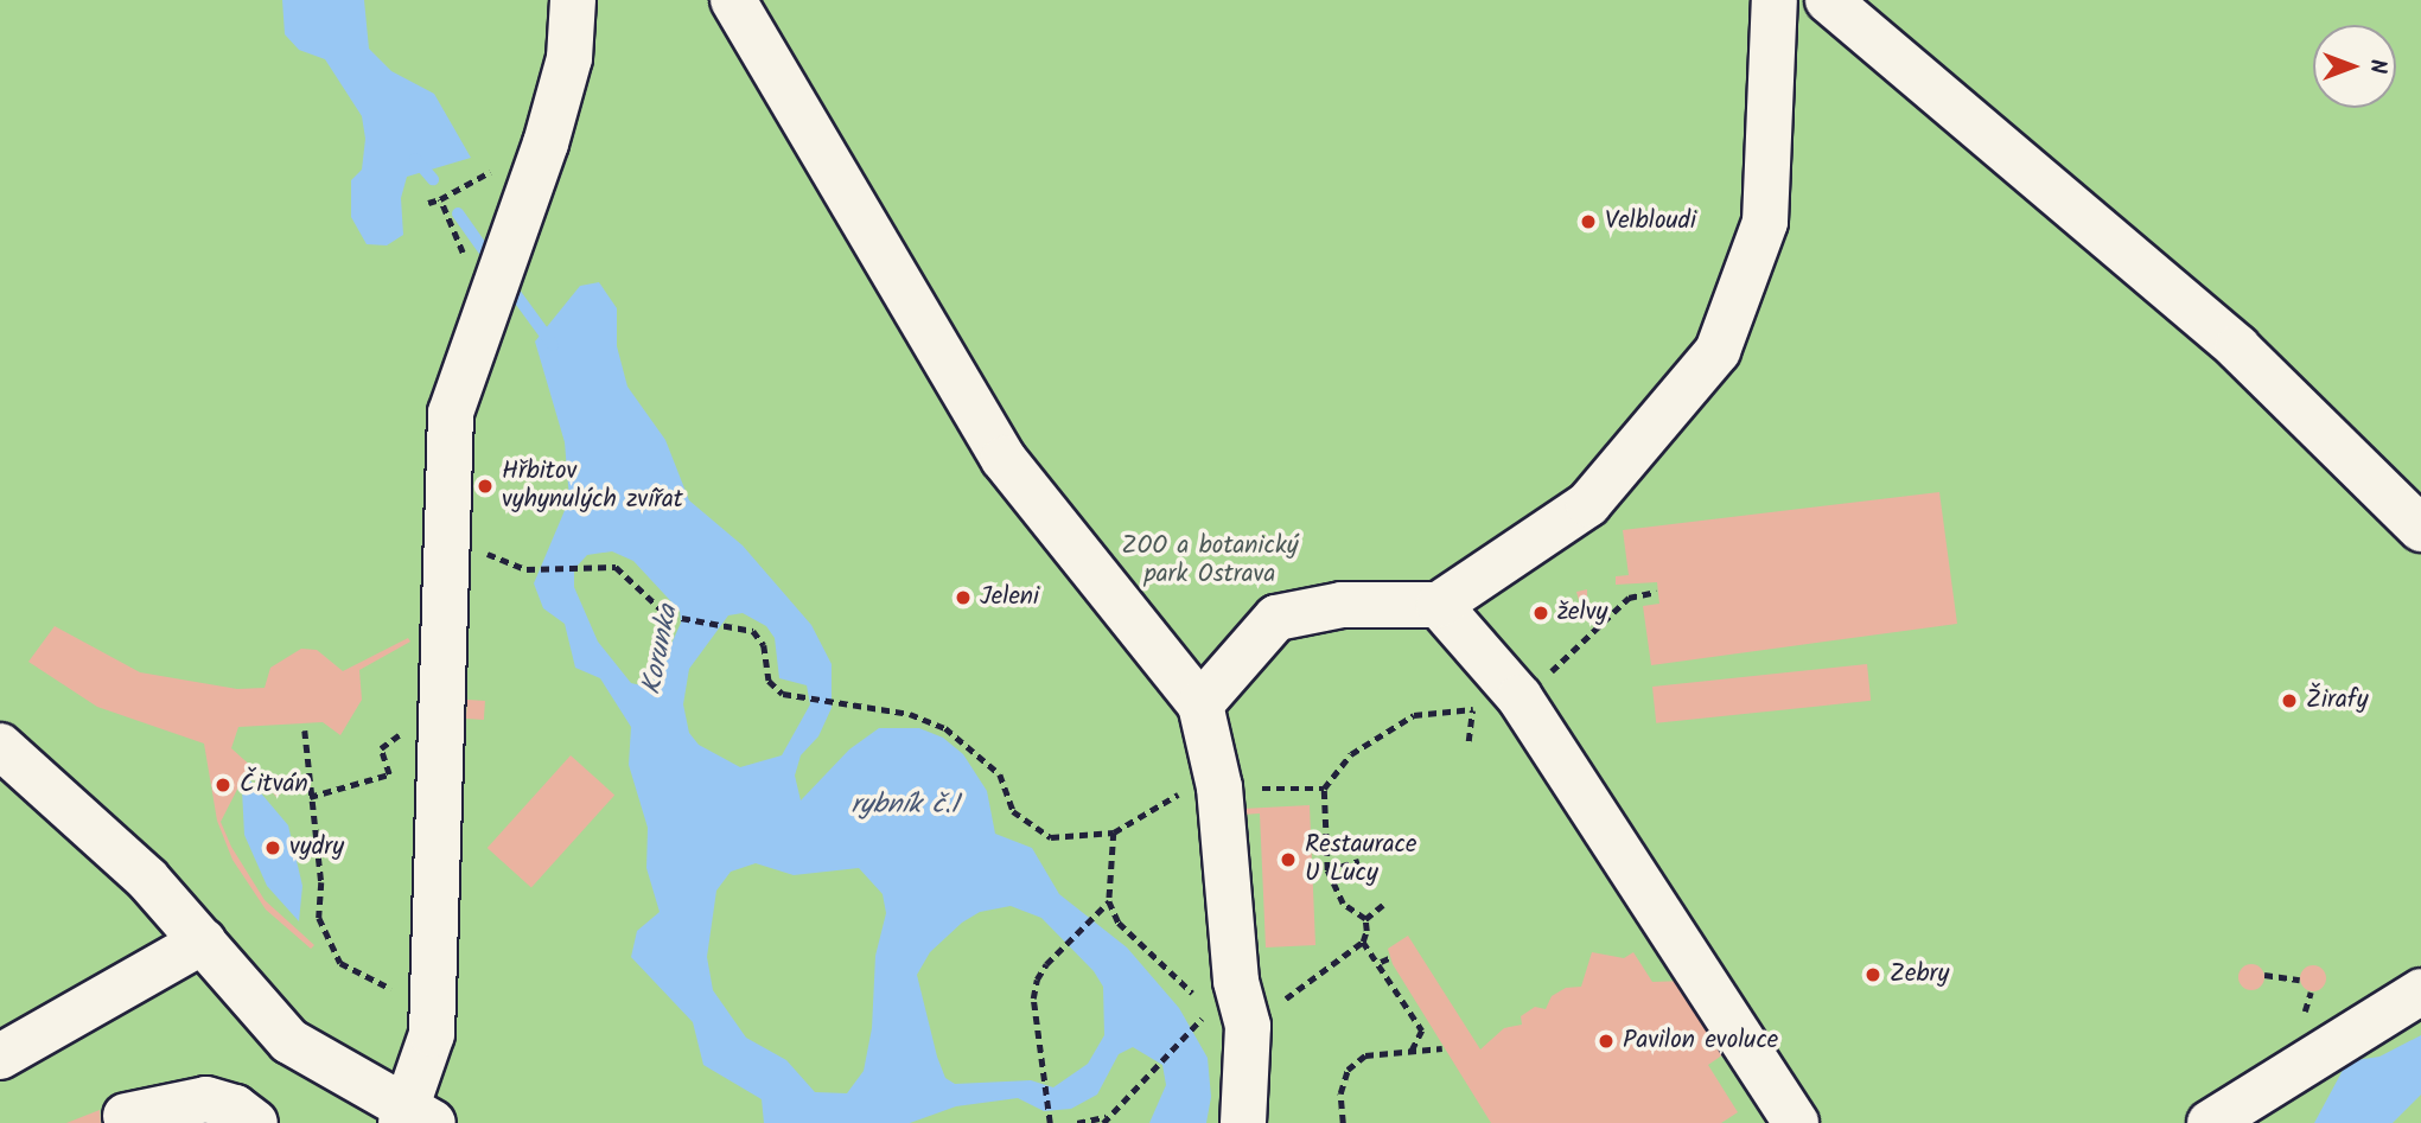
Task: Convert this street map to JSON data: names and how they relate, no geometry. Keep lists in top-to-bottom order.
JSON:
{
  "water": ["Korunka", "rybník č.1"],
  "parks": ["ZOO a botanický park Ostrava"],
  "places": [
    "Velbloudi",
    "Hřbitov vyhynulých zvířat",
    "Jeleni",
    "želvy",
    "Žirafy",
    "Čitván",
    "vydry",
    "Restaurace U Lucy",
    "Zebry",
    "Pavilon evoluce"
  ],
  "north": "right"
}
